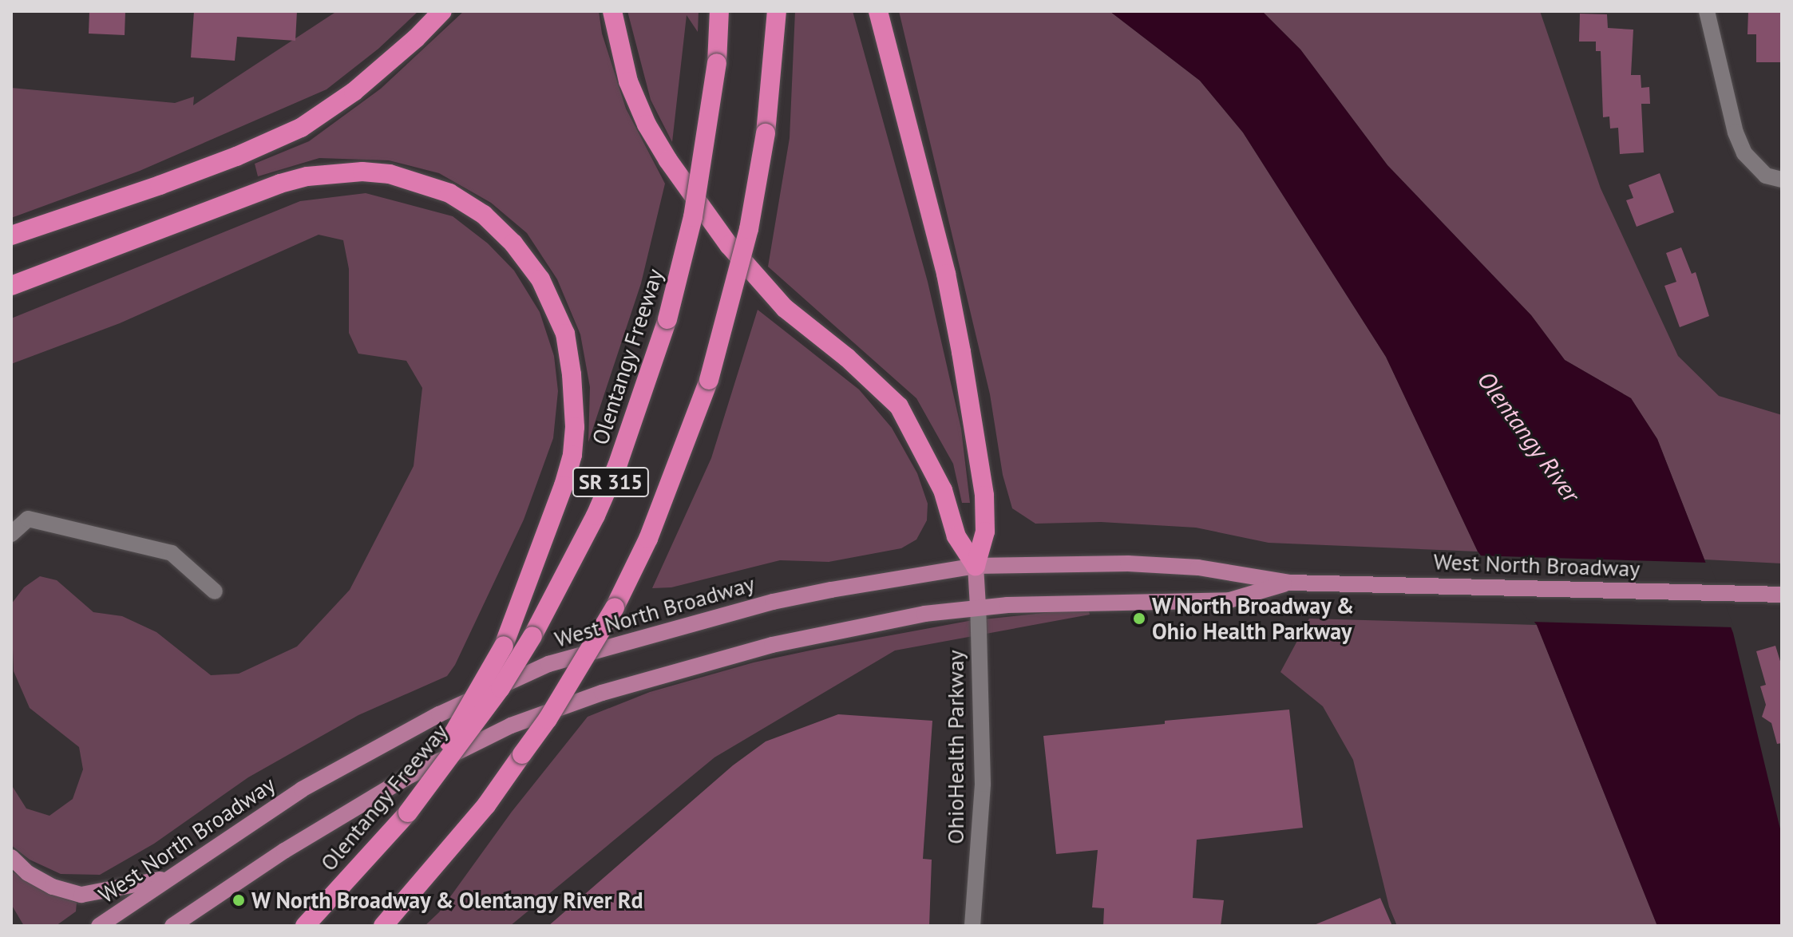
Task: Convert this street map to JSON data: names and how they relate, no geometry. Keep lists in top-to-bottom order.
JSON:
{
  "streets": {
    "highway": ["Olentangy Freeway", "SR 315"],
    "main road": ["West North Broadway"],
    "street": ["OhioHealth Parkway"]
  },
  "crossings": [
    ["West North Broadway", "OhioHealth Parkway"]
  ],
  "water": ["Olentangy River"],
  "places": ["W North Broadway & Ohio Health Parkway", "W North Broadway & Olentangy River Rd"]
}
